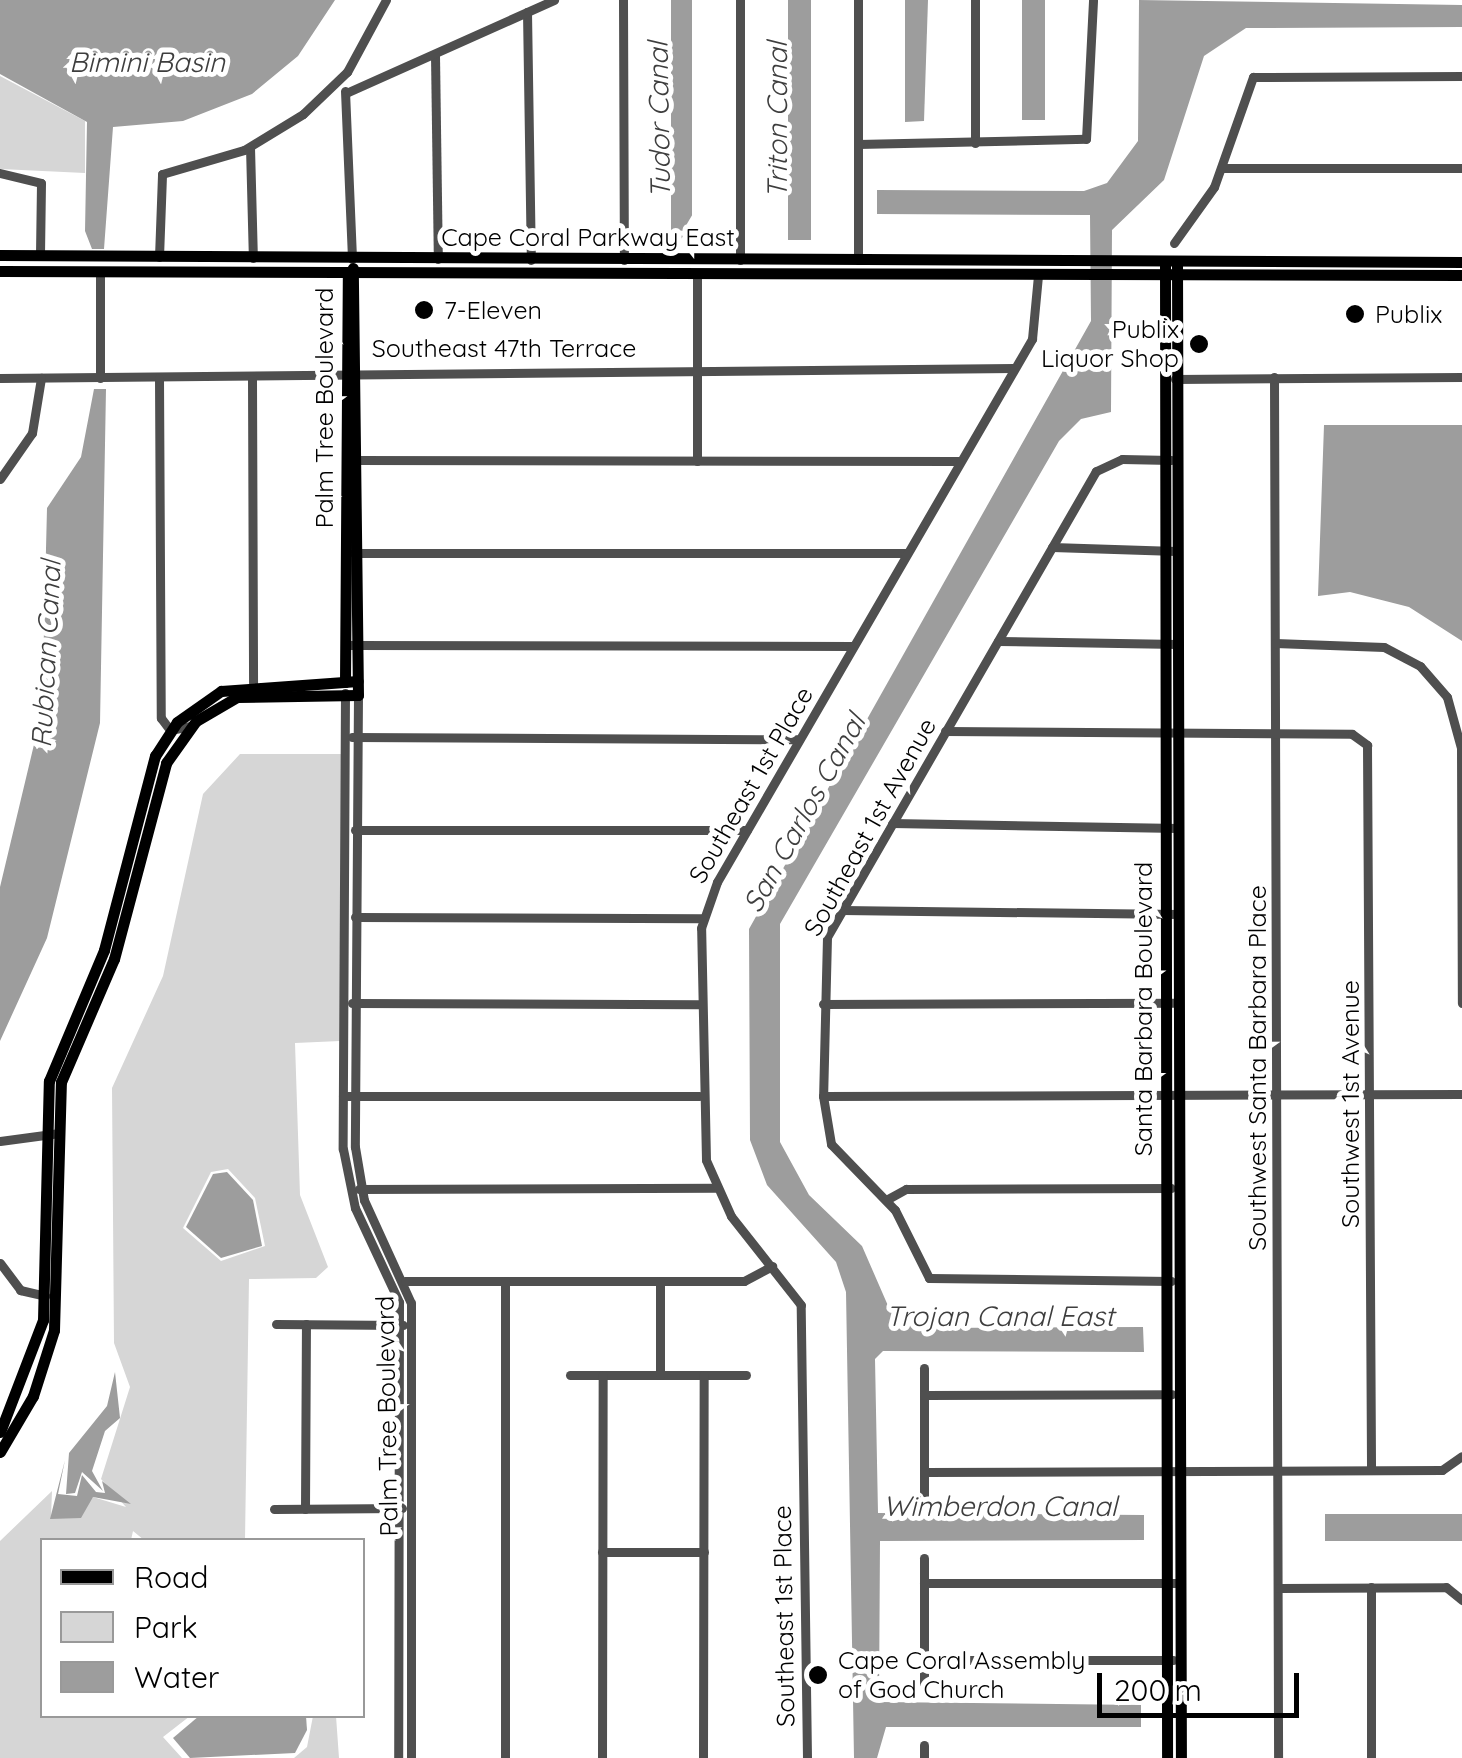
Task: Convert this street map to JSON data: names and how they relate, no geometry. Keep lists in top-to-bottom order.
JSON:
{
  "streets": {
    "main road": ["Cape Coral Parkway East", "Palm Tree Boulevard", "Santa Barbara Boulevard"],
    "street": [
      "Southeast 47th Terrace",
      "Southeast 1st Place",
      "Southeast 1st Avenue",
      "Southwest Santa Barbara Place",
      "Southwest 1st Avenue"
    ]
  },
  "crossings": [
    ["Cape Coral Parkway East", "Palm Tree Boulevard"],
    ["Cape Coral Parkway East", "Southeast 1st Place"],
    ["Cape Coral Parkway East", "Santa Barbara Boulevard"],
    ["Southeast 47th Terrace", "Palm Tree Boulevard"],
    ["Southeast 47th Terrace", "Southeast 1st Place"],
    ["Southeast 1st Avenue", "Santa Barbara Boulevard"],
    ["Southwest Santa Barbara Place", "Southwest 1st Avenue"]
  ],
  "water": [
    "Bimini Basin",
    "Tudor Canal",
    "Triton Canal",
    "Rubican Canal",
    "San Carlos Canal",
    "Trojan Canal East",
    "Wimberdon Canal"
  ],
  "places": [
    "7-Eleven",
    "Publix",
    "Publix Liquor Shop",
    "Cape Coral Assembly of God Church"
  ],
  "legend": ["Road", "Park", "Water"],
  "scale_bar": "200 m"
}
